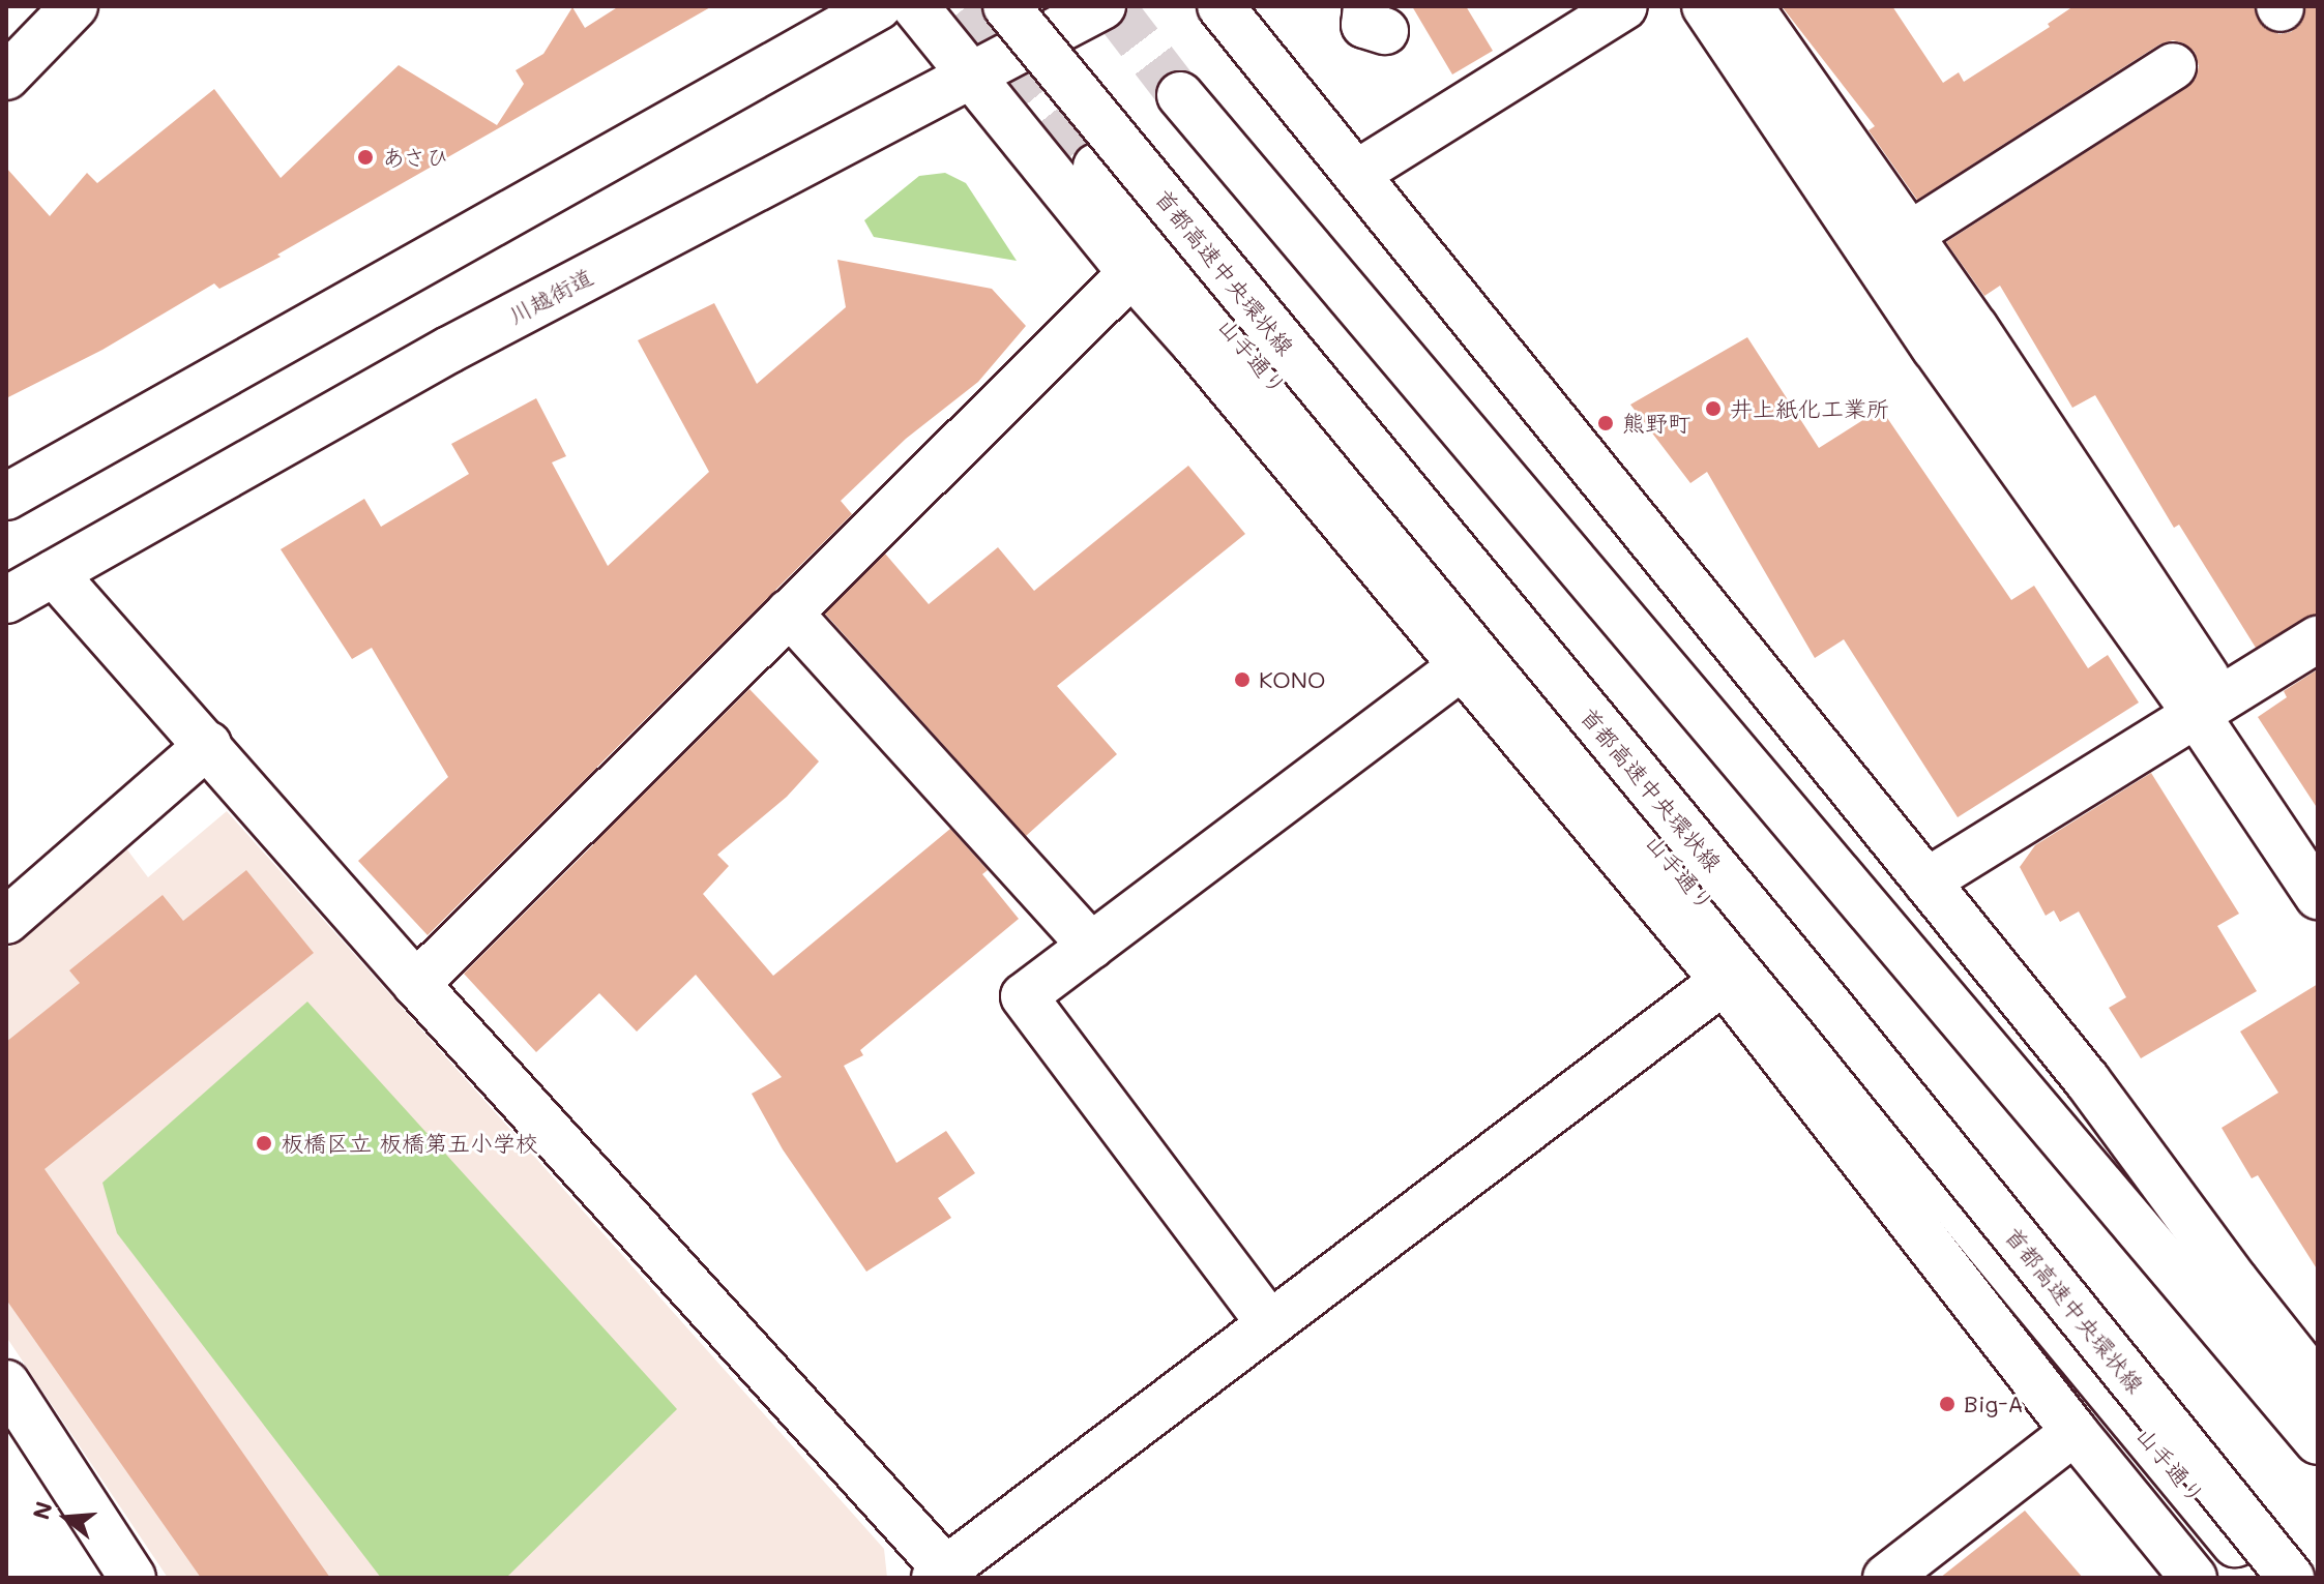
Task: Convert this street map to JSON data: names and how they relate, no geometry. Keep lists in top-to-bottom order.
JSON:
{
  "streets": {
    "main road": ["首都高速中央環状線", "川越街道", "山手通り"]
  },
  "places": [
    "あさひ",
    "井上紙化工業所",
    "熊野町",
    "KONO",
    "板橋区立 板橋第五小学校",
    "Big-A"
  ],
  "north": "left"
}
